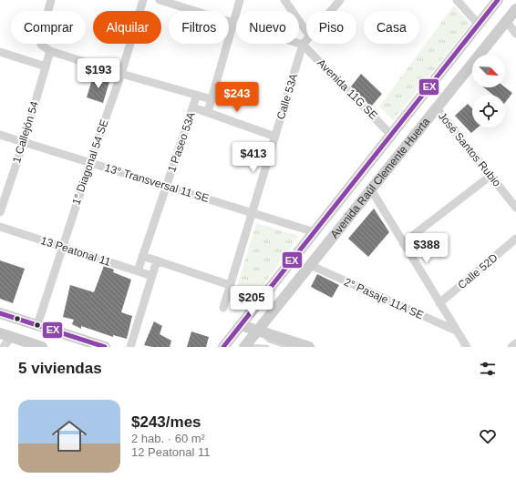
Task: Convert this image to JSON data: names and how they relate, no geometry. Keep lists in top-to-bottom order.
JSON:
{
  "streets": {
    "main road": ["Avenida Raúl Clemente Huerta"],
    "street": [
      "Avenida 11G SE",
      "Calle 53A",
      "1 Callejón 54",
      "1 Paseo 53A",
      "José Santos Rubio",
      "1° Diagonal 54 SE",
      "13° Transversal 11 SE",
      "13 Peatonal 11",
      "Calle 52D",
      "2° Pasaje 11A SE"
    ]
  },
  "crossings": [
    ["Avenida 11G SE", "Calle 53A"],
    ["Avenida 11G SE", "Avenida Raúl Clemente Huerta"],
    ["Calle 53A", "13° Transversal 11 SE"],
    ["1 Callejón 54", "13° Transversal 11 SE"],
    ["1 Paseo 53A", "13° Transversal 11 SE"],
    ["1 Paseo 53A", "13 Peatonal 11"],
    ["José Santos Rubio", "Avenida Raúl Clemente Huerta"],
    ["1° Diagonal 54 SE", "13° Transversal 11 SE"],
    ["1° Diagonal 54 SE", "13 Peatonal 11"],
    ["Avenida Raúl Clemente Huerta", "13° Transversal 11 SE"],
    ["Avenida Raúl Clemente Huerta", "2° Pasaje 11A SE"]
  ],
  "lines": ["transit line EX"],
  "north": "bottom right",
  "page": {
    "chip": [
      "Comprar",
      "Alquilar",
      "Filtros",
      "Nuevo",
      "Piso",
      "Casa"
    ],
    "price": [
      "$193",
      "$243",
      "$413",
      "$388",
      "$205"
    ],
    "heading": "5 viviendas",
    "list": [
      {
        "name": "$243/mes",
        "note": "2 hab. · 60 m² · 12 Peatonal 11"
      }
    ]
  }
}
